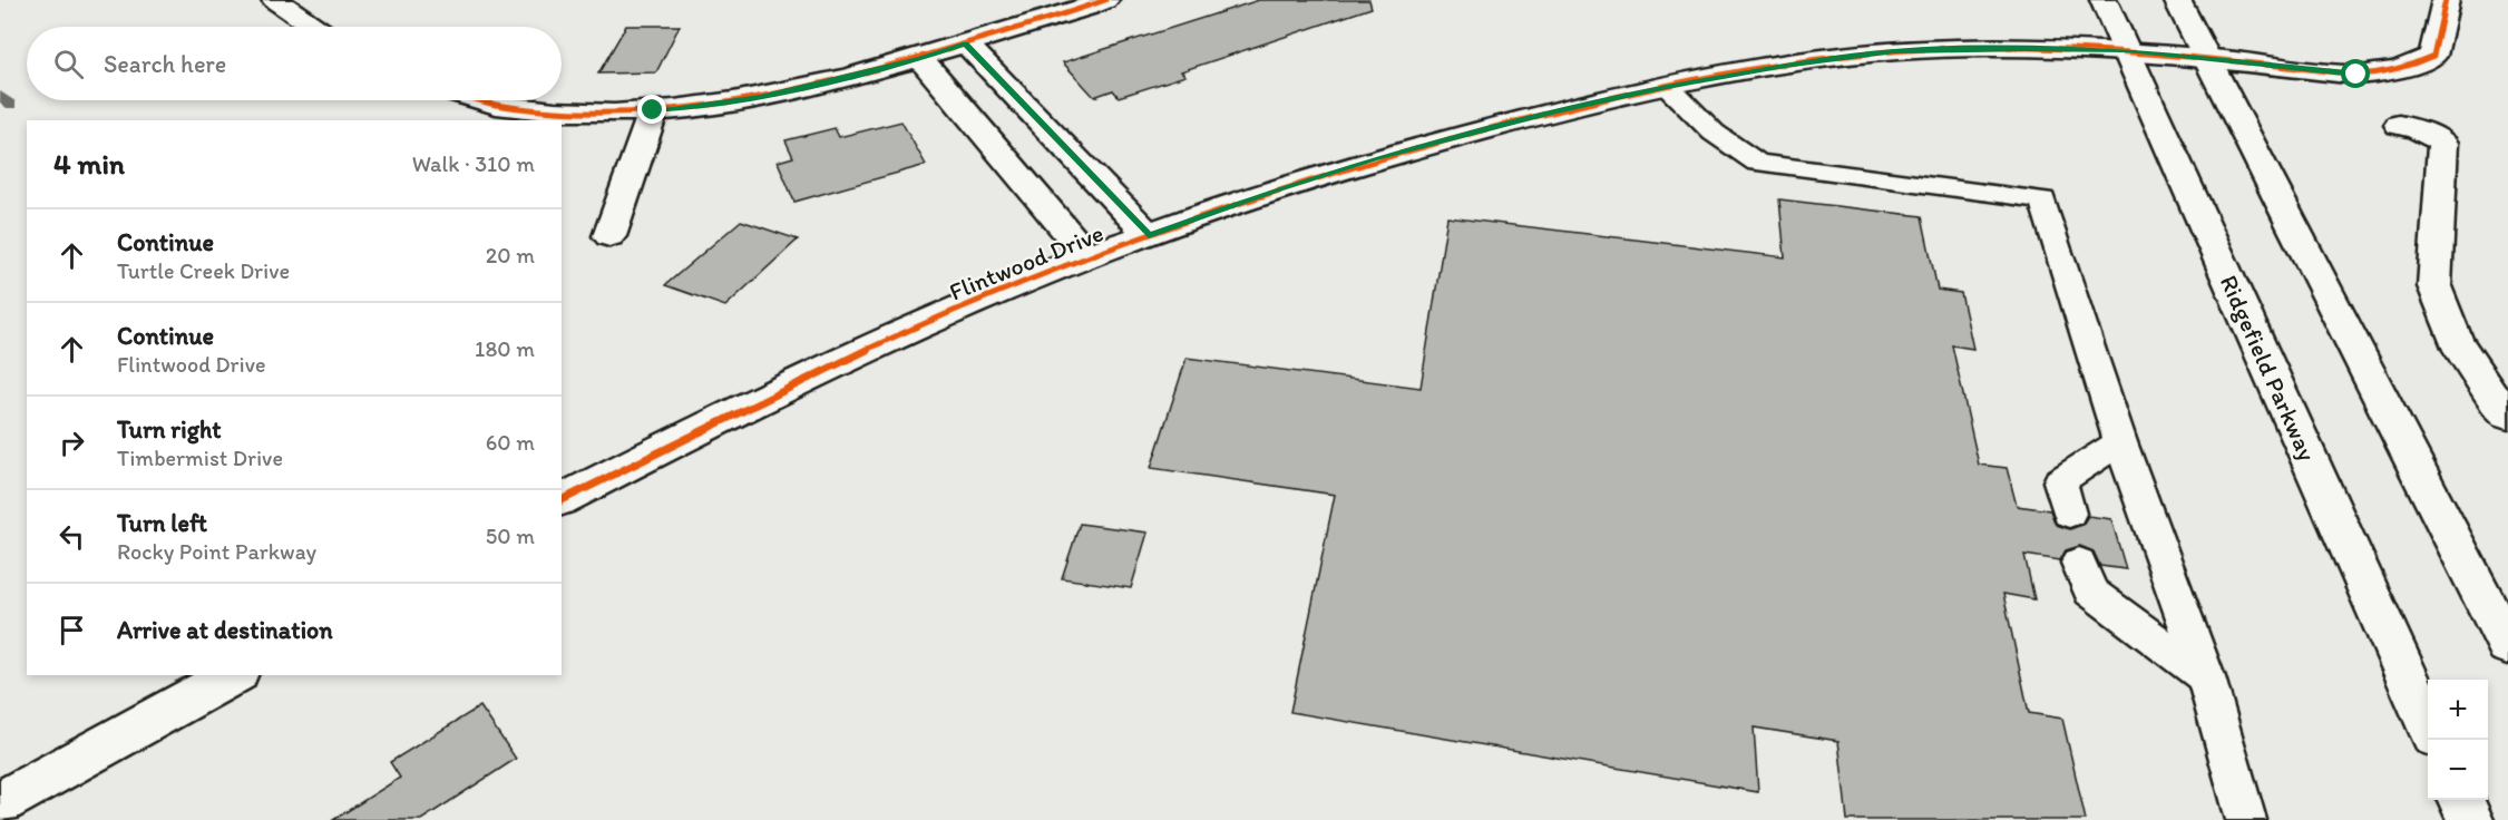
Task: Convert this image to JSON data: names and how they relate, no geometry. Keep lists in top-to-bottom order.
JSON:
{
  "streets": {
    "street": ["Flintwood Drive", "Ridgefield Parkway"]
  },
  "crossings": [
    ["Flintwood Drive", "Ridgefield Parkway"]
  ],
  "page": {
    "search": "Search here",
    "heading": ["4 min", "Walk · 310 m"],
    "list": [
      ["Continue", "Turtle Creek Drive", "20 m"],
      ["Continue", "Flintwood Drive", "180 m"],
      ["Turn right", "Timbermist Drive", "60 m"],
      ["Turn left", "Rocky Point Parkway", "50 m"],
      "Arrive at destination"
    ],
    "map_buttons": ["+", "−"]
  }
}
